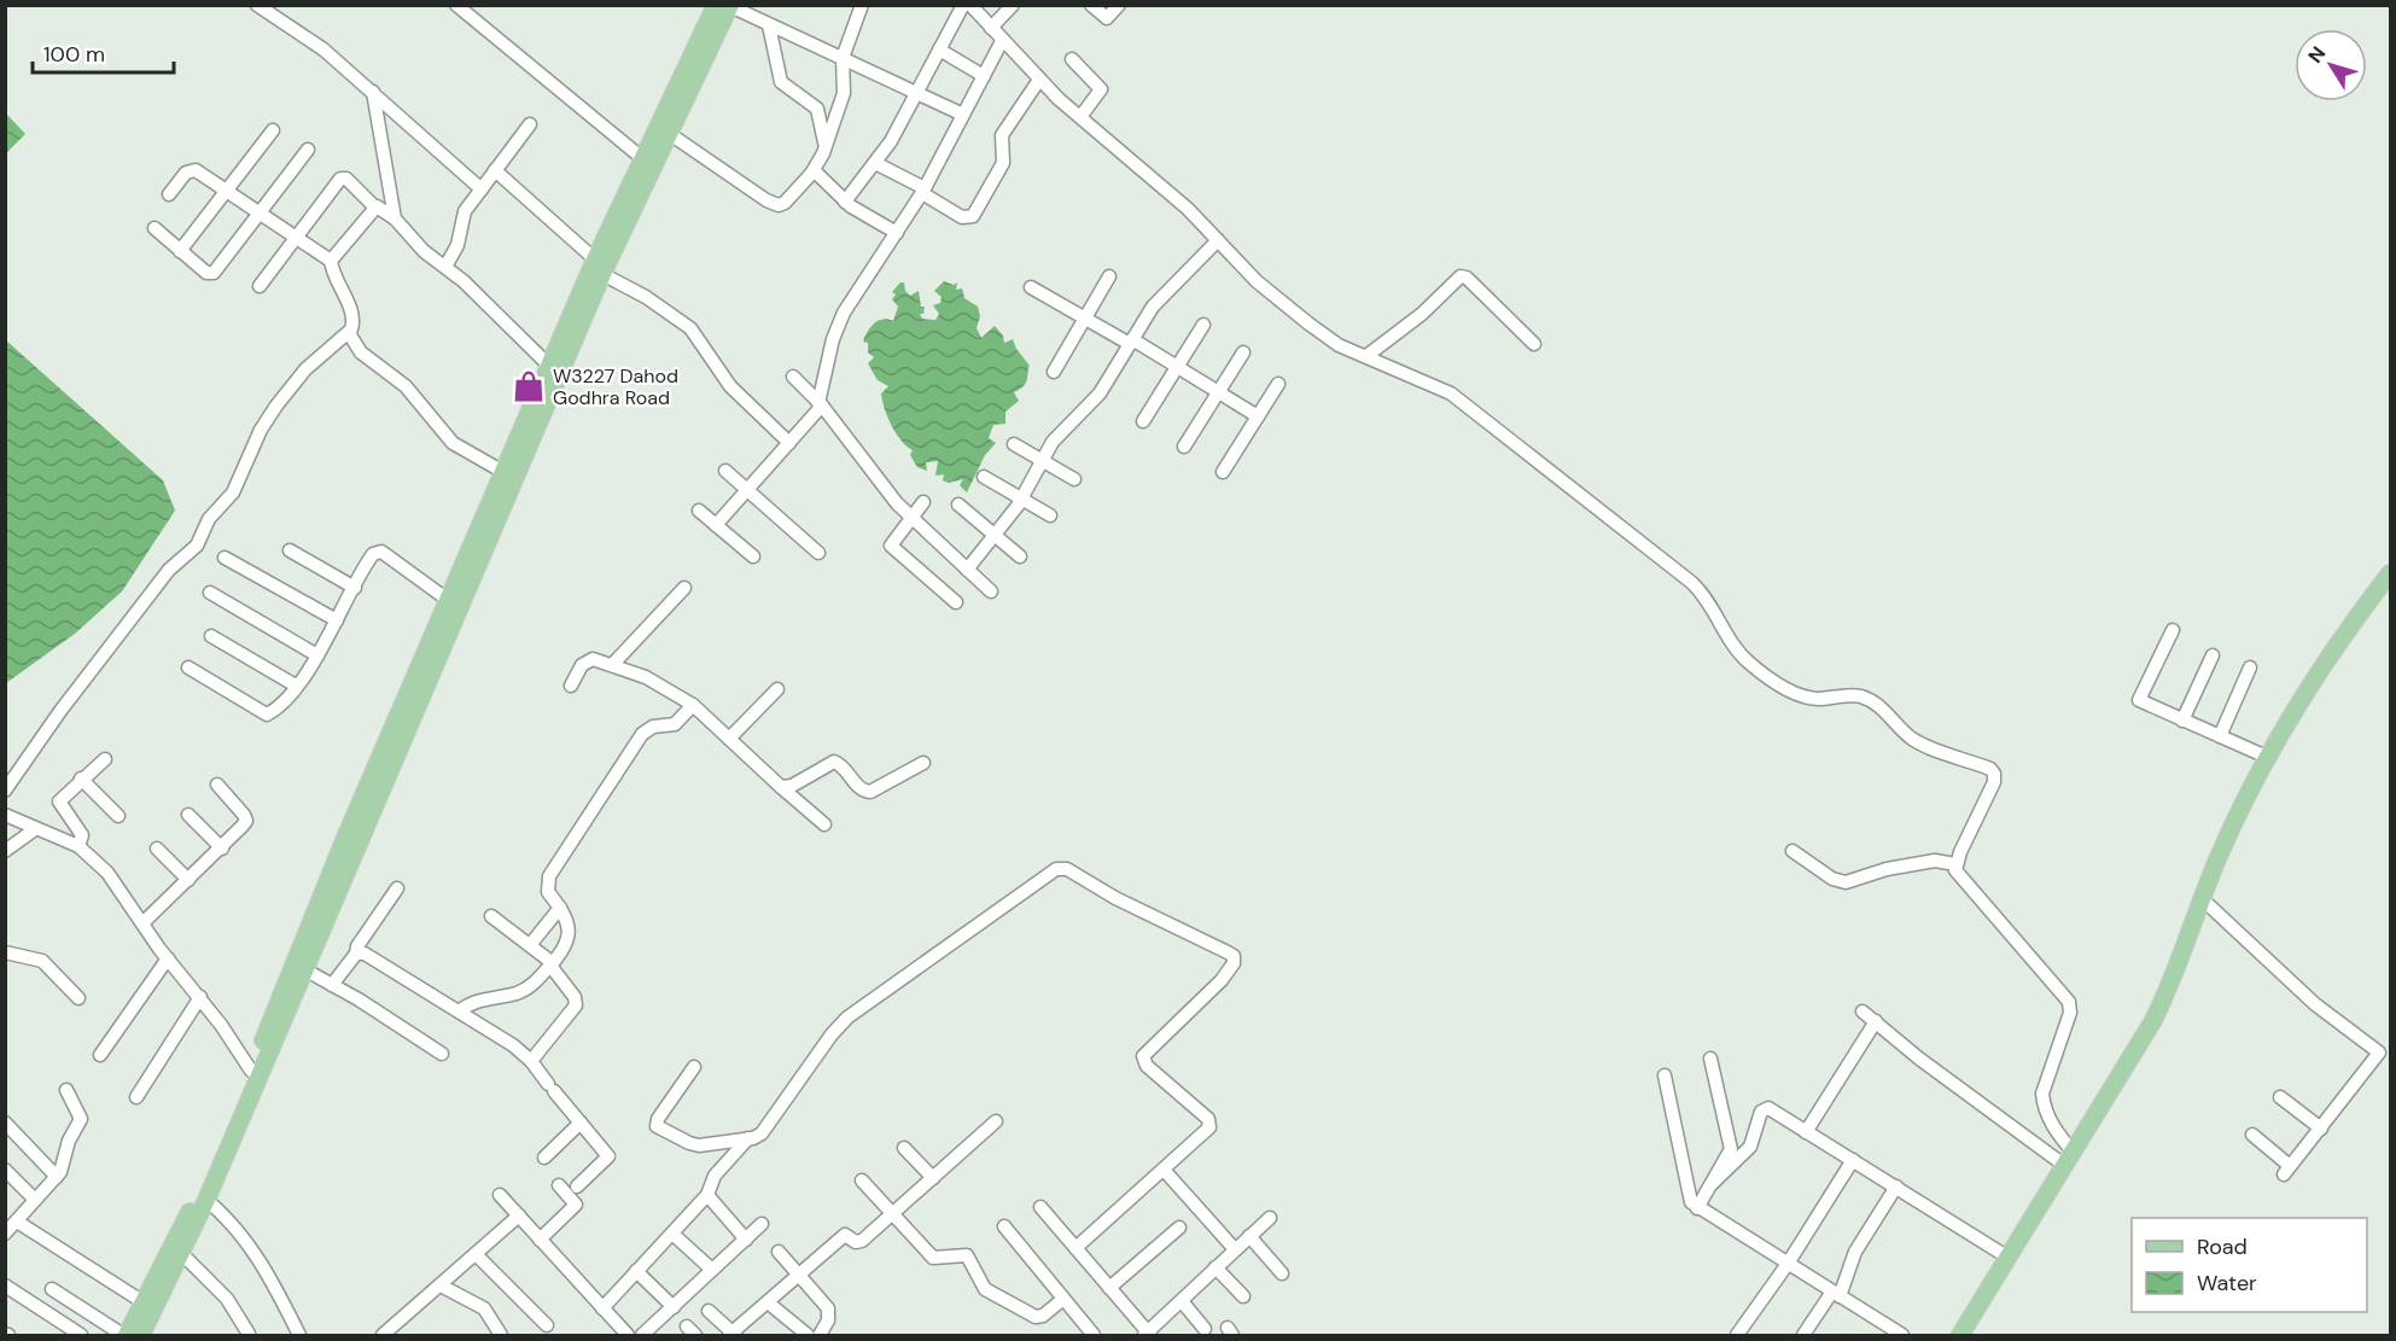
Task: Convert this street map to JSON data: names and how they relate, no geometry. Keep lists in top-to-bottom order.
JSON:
{
  "places": {
    "shop": ["W3227 Dahod Godhra Road"]
  },
  "legend": ["Road", "Water"],
  "scale_bar": "100 m",
  "north": "top left"
}
